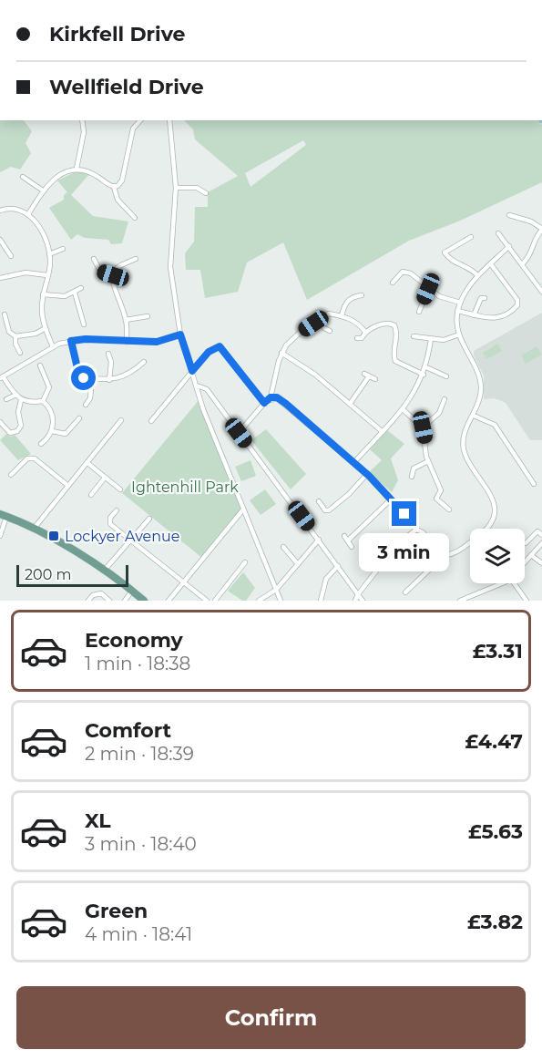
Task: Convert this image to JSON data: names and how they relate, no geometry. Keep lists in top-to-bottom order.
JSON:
{
  "parks": ["Ightenhill Park"],
  "places": {
    "transit": ["Lockyer Avenue"]
  },
  "scale_bar": "200 m",
  "page": {
    "banner": ["Kirkfell Drive", "Wellfield Drive"],
    "bubble": "3 min",
    "scale": "200 m",
    "list": [
      {
        "name": "Economy",
        "note": "1 min · 18:38",
        "value": "£3.31"
      },
      {
        "name": "Comfort",
        "note": "2 min · 18:39",
        "value": "£4.47"
      },
      {
        "name": "XL",
        "note": "3 min · 18:40",
        "value": "£5.63"
      },
      {
        "name": "Green",
        "note": "4 min · 18:41",
        "value": "£3.82"
      }
    ],
    "buttons": "Confirm"
  }
}
